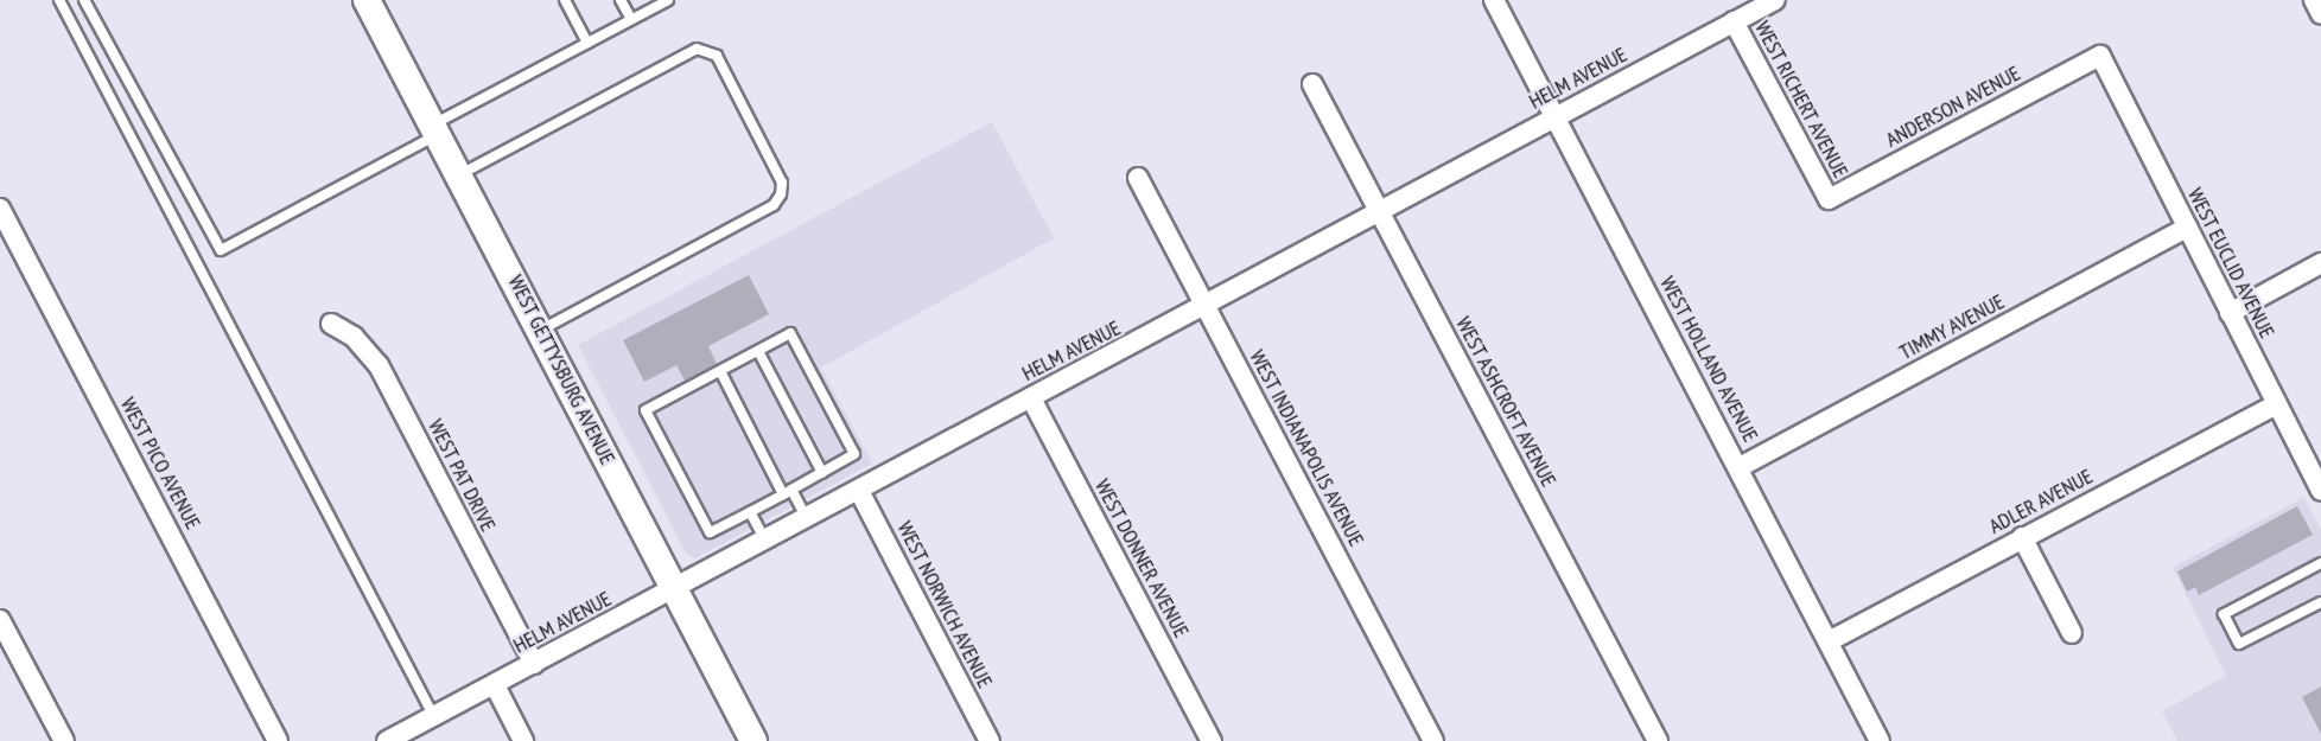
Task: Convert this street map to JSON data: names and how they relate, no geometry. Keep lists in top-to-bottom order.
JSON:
{
  "streets": {
    "street": [
      "HELM AVENUE",
      "WEST RICHERT AVENUE",
      "ANDERSON AVENUE",
      "WEST EUCLID AVENUE",
      "TIMMY AVENUE",
      "WEST HOLLAND AVENUE",
      "WEST GETTYSBURG AVENUE",
      "WEST ASHCROFT AVENUE",
      "WEST INDIANAPOLIS AVENUE",
      "WEST PICO AVENUE",
      "WEST PAT DRIVE",
      "ADLER AVENUE",
      "WEST DONNER AVENUE",
      "WEST NORWICH AVENUE"
    ]
  },
  "crossings": [
    ["HELM AVENUE", "WEST RICHERT AVENUE"],
    ["HELM AVENUE", "WEST HOLLAND AVENUE"],
    ["HELM AVENUE", "WEST GETTYSBURG AVENUE"],
    ["HELM AVENUE", "WEST ASHCROFT AVENUE"],
    ["HELM AVENUE", "WEST INDIANAPOLIS AVENUE"],
    ["HELM AVENUE", "WEST PAT DRIVE"],
    ["HELM AVENUE", "WEST DONNER AVENUE"],
    ["HELM AVENUE", "WEST NORWICH AVENUE"],
    ["WEST RICHERT AVENUE", "ANDERSON AVENUE"],
    ["ANDERSON AVENUE", "WEST EUCLID AVENUE"],
    ["WEST EUCLID AVENUE", "TIMMY AVENUE"],
    ["WEST EUCLID AVENUE", "ADLER AVENUE"],
    ["TIMMY AVENUE", "WEST HOLLAND AVENUE"],
    ["WEST HOLLAND AVENUE", "ADLER AVENUE"]
  ]
}
